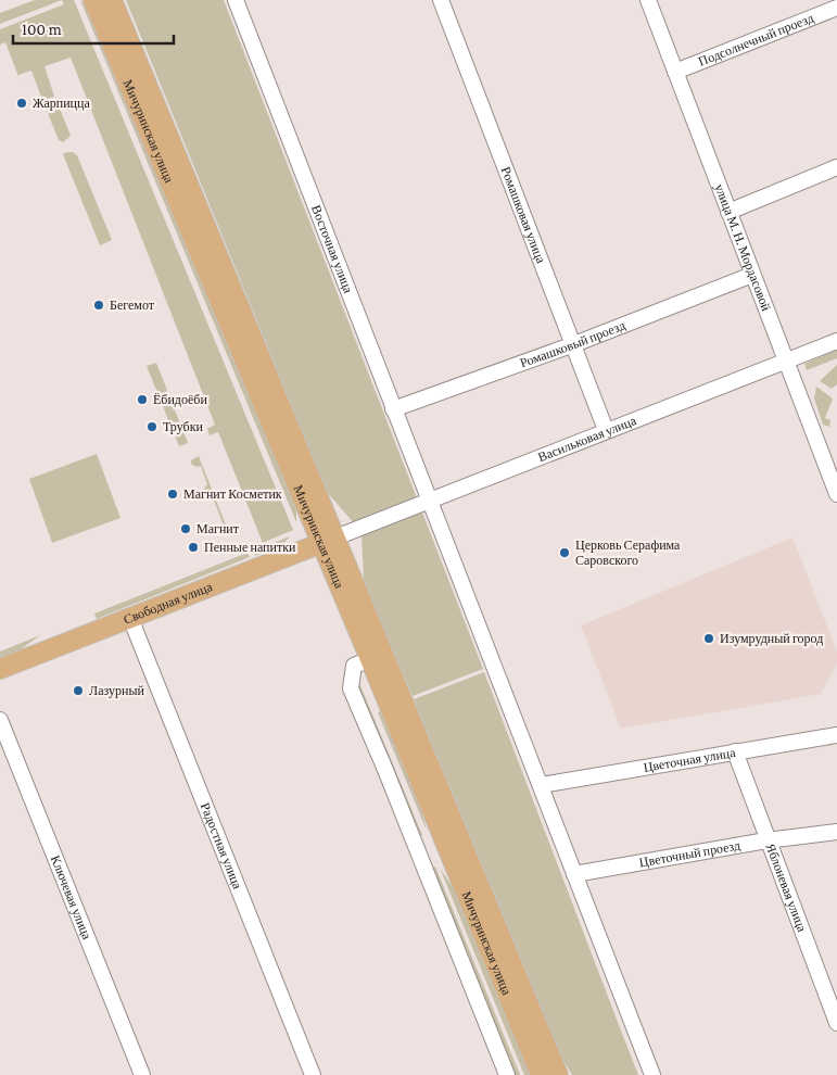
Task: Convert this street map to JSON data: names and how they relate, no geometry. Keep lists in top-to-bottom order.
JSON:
{
  "streets": {
    "main road": ["Мичуринская улица", "Свободная улица"],
    "street": [
      "Подсолнечный проезд",
      "Ромашковая улица",
      "улица М. Н. Мордасовой",
      "Восточная улица",
      "Ромашковый проезд",
      "Васильковая улица",
      "Цветочная улица",
      "Радостная улица",
      "Цветочный проезд",
      "Яблоневая улица",
      "Ключевая улица"
    ]
  },
  "crossings": [
    ["Подсолнечный проезд", "улица М. Н. Мордасовой"],
    ["Мичуринская улица", "Васильковая улица"],
    ["Мичуринская улица", "Свободная улица"],
    ["Ромашковая улица", "Ромашковый проезд"],
    ["Ромашковая улица", "Васильковая улица"],
    ["улица М. Н. Мордасовой", "Ромашковый проезд"],
    ["улица М. Н. Мордасовой", "Васильковая улица"],
    ["Восточная улица", "Ромашковый проезд"],
    ["Восточная улица", "Васильковая улица"],
    ["Восточная улица", "Цветочная улица"],
    ["Восточная улица", "Цветочный проезд"],
    ["Васильковая улица", "Свободная улица"],
    ["Свободная улица", "Радостная улица"],
    ["Цветочная улица", "Яблоневая улица"],
    ["Цветочный проезд", "Яблоневая улица"]
  ],
  "places": [
    "Жарпицца",
    "Бегемот",
    "Ёбидоёби",
    "Трубки",
    "Магнит Косметик",
    "Магнит",
    "Пенные напитки",
    "Церковь Серафима Саровского",
    "Изумрудный город",
    "Лазурный"
  ],
  "scale_bar": "100 m"
}
